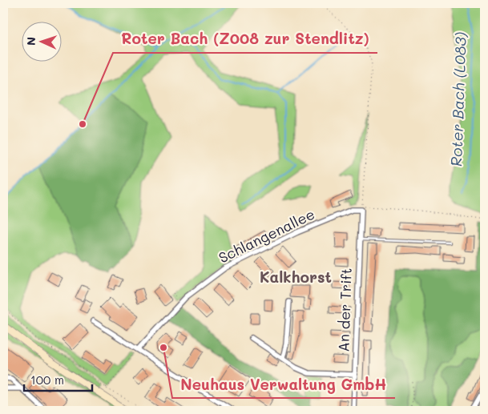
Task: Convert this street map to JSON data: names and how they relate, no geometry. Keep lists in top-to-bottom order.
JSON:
{
  "streets": {
    "street": ["Schlangenallee", "An der Trift"]
  },
  "crossings": [
    ["Schlangenallee", "An der Trift"]
  ],
  "districts": ["Kalkhorst"],
  "water": ["Roter Bach (L083)"],
  "places": ["Roter Bach (Z008 zur Stendlitz)", "Neuhaus Verwaltung GmbH"],
  "scale_bar": "100 m",
  "north": "left"
}
